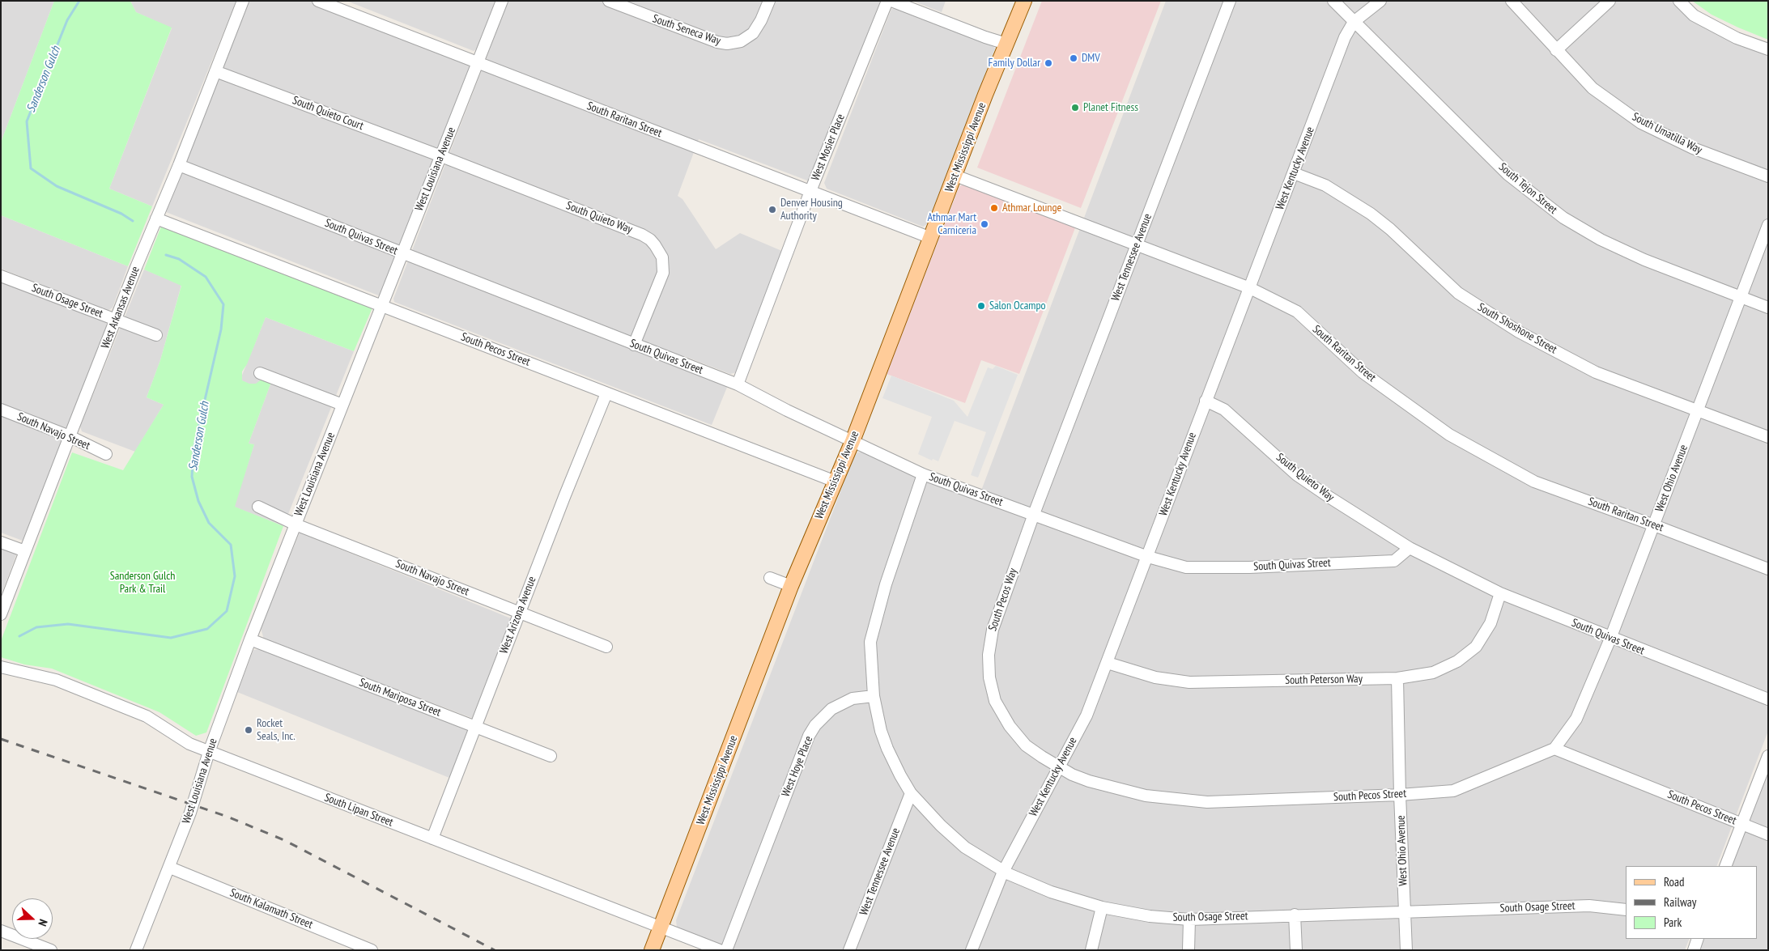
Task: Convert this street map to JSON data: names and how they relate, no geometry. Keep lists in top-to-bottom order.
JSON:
{
  "streets": {
    "main road": ["West Mississippi Avenue"],
    "street": [
      "South Seneca Way",
      "South Quieto Court",
      "South Raritan Street",
      "South Umatilla Way",
      "West Mosier Place",
      "West Kentucky Avenue",
      "West Louisiana Avenue",
      "South Tejon Street",
      "South Quieto Way",
      "South Quivas Street",
      "West Tennessee Avenue",
      "South Osage Street",
      "West Arkansas Avenue",
      "South Shoshone Street",
      "South Pecos Street",
      "South Navajo Street",
      "West Ohio Avenue",
      "South Pecos Way",
      "West Arizona Avenue",
      "South Peterson Way",
      "South Mariposa Street",
      "West Hoye Place",
      "South Lipan Street",
      "South Kalamath Street"
    ]
  },
  "crossings": [
    ["South Quieto Court", "West Louisiana Avenue"],
    ["South Quieto Court", "South Quieto Way"],
    ["South Quieto Court", "West Arkansas Avenue"],
    ["South Raritan Street", "West Mosier Place"],
    ["South Raritan Street", "West Mississippi Avenue"],
    ["South Raritan Street", "West Kentucky Avenue"],
    ["South Raritan Street", "West Louisiana Avenue"],
    ["South Raritan Street", "West Tennessee Avenue"],
    ["South Raritan Street", "West Ohio Avenue"],
    ["West Mosier Place", "South Quivas Street"],
    ["West Mississippi Avenue", "South Quivas Street"],
    ["West Mississippi Avenue", "South Pecos Street"],
    ["West Mississippi Avenue", "South Lipan Street"],
    ["West Kentucky Avenue", "South Tejon Street"],
    ["West Kentucky Avenue", "South Quieto Way"],
    ["West Kentucky Avenue", "South Quivas Street"],
    ["West Kentucky Avenue", "South Osage Street"],
    ["West Kentucky Avenue", "South Shoshone Street"],
    ["West Kentucky Avenue", "South Pecos Street"],
    ["West Kentucky Avenue", "South Peterson Way"],
    ["West Louisiana Avenue", "South Quieto Way"],
    ["West Louisiana Avenue", "South Quivas Street"],
    ["West Louisiana Avenue", "South Pecos Street"],
    ["West Louisiana Avenue", "South Navajo Street"],
    ["West Louisiana Avenue", "South Mariposa Street"],
    ["West Louisiana Avenue", "South Lipan Street"],
    ["West Louisiana Avenue", "South Kalamath Street"],
    ["South Tejon Street", "West Ohio Avenue"],
    ["South Quieto Way", "South Quivas Street"],
    ["South Quivas Street", "West Tennessee Avenue"],
    ["South Quivas Street", "West Arkansas Avenue"],
    ["South Quivas Street", "West Ohio Avenue"],
    ["South Quivas Street", "South Pecos Way"],
    ["South Quivas Street", "South Peterson Way"],
    ["West Tennessee Avenue", "South Osage Street"],
    ["West Tennessee Avenue", "South Pecos Way"],
    ["South Osage Street", "West Arkansas Avenue"],
    ["South Osage Street", "West Ohio Avenue"],
    ["South Osage Street", "West Hoye Place"],
    ["West Arkansas Avenue", "South Pecos Street"],
    ["West Arkansas Avenue", "South Navajo Street"],
    ["South Shoshone Street", "West Ohio Avenue"],
    ["South Pecos Street", "West Ohio Avenue"],
    ["South Pecos Street", "South Pecos Way"],
    ["South Pecos Street", "West Arizona Avenue"],
    ["South Navajo Street", "West Arizona Avenue"],
    ["West Ohio Avenue", "South Peterson Way"],
    ["West Arizona Avenue", "South Mariposa Street"],
    ["West Arizona Avenue", "South Lipan Street"]
  ],
  "water": ["Sanderson Gulch"],
  "parks": ["Sanderson Gulch Park & Trail"],
  "places": [
    "DMV",
    "Family Dollar",
    "Planet Fitness",
    "Athmar Lounge",
    "Denver Housing Authority",
    "Athmar Mart Carniceria",
    "Salon Ocampo",
    "Rocket Seals, Inc."
  ],
  "legend": ["Road", "Railway", "Park"],
  "north": "right"
}
